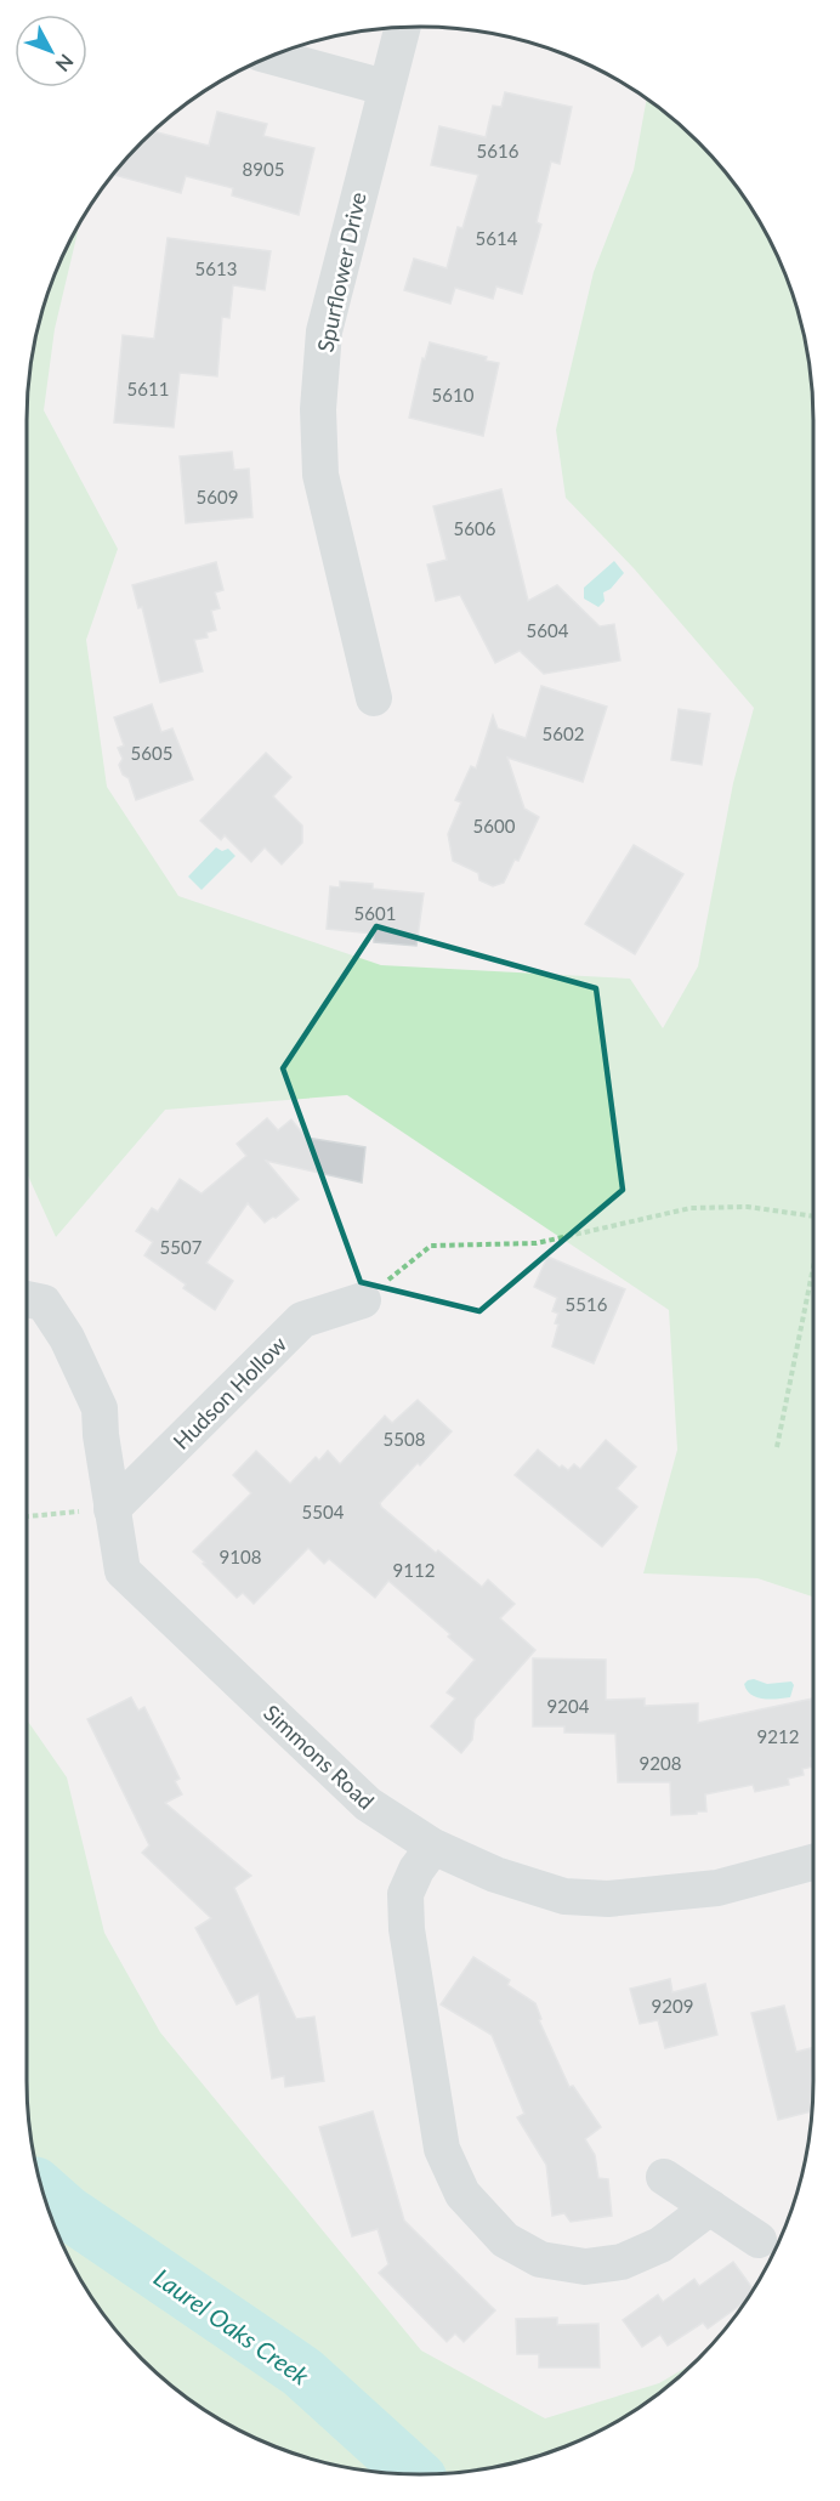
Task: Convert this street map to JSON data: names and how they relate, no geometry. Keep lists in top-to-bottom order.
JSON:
{
  "streets": {
    "street": ["Spurflower Drive", "Hudson Hollow", "Simmons Road"]
  },
  "crossings": [
    ["Hudson Hollow", "Simmons Road"]
  ],
  "water": ["Laurel Oaks Creek"],
  "house_numbers": [
    "5616",
    "8905",
    "5614",
    "5613",
    "5611",
    "5610",
    "5609",
    "5606",
    "5604",
    "5602",
    "5605",
    "5600",
    "5601",
    "5507",
    "5516",
    "5508",
    "5504",
    "9108",
    "9112",
    "9204",
    "9212",
    "9208",
    "9209"
  ],
  "north": "bottom right"
}
